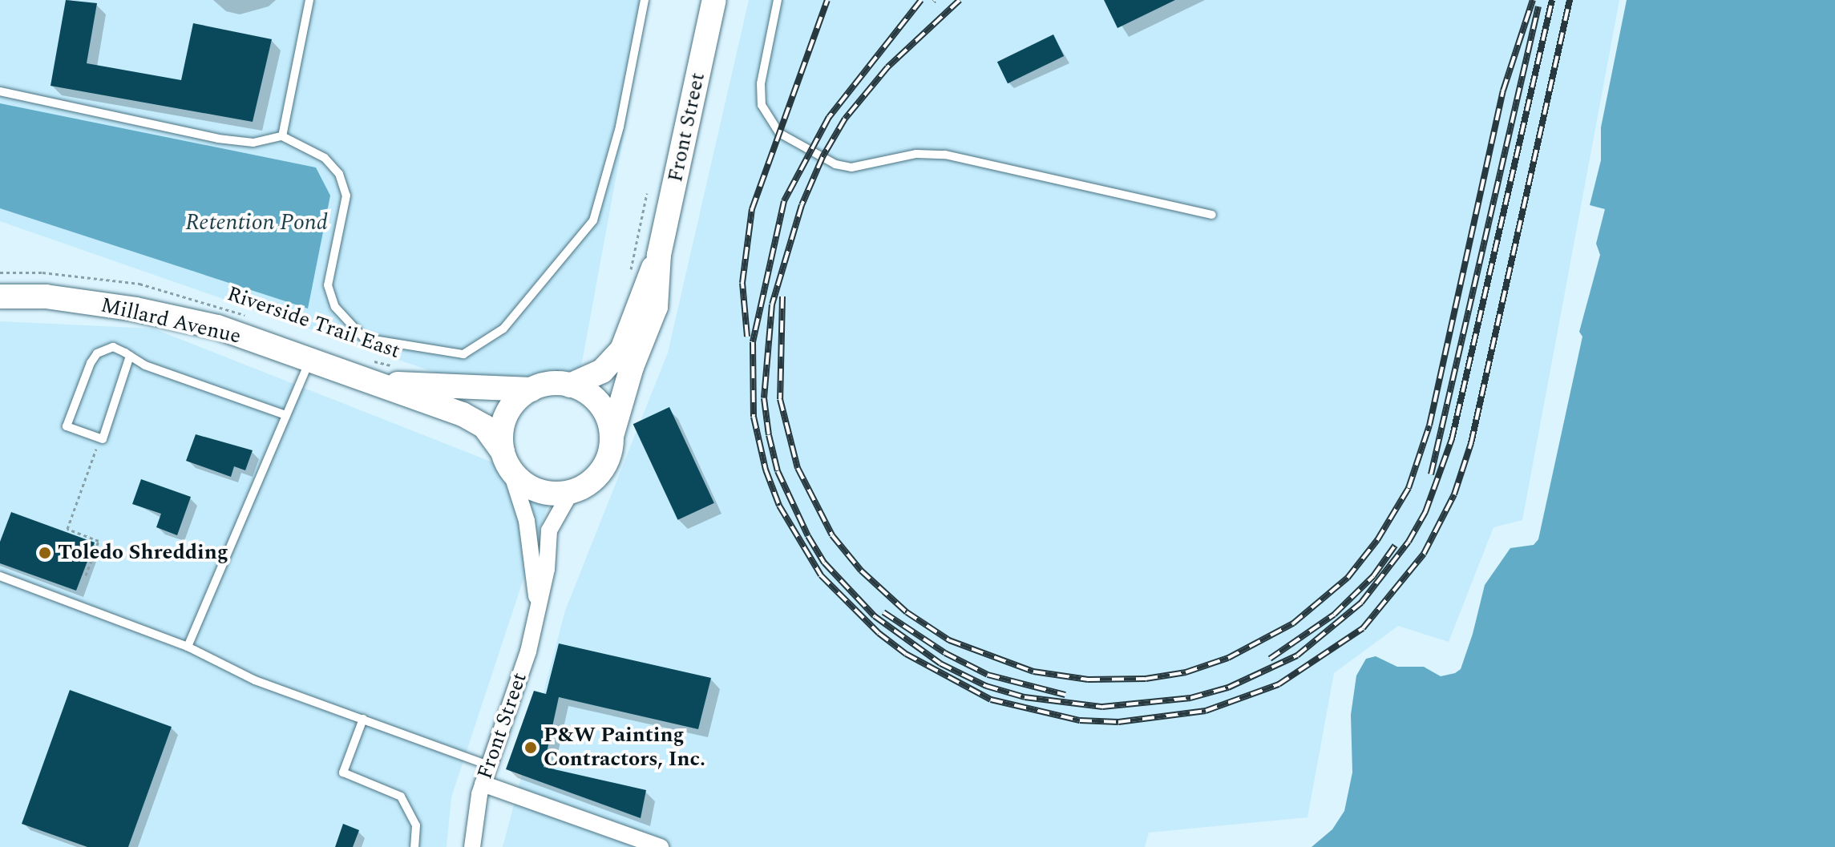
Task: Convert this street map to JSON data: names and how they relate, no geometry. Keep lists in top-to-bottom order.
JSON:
{
  "streets": {
    "street": ["Front Street", "Millard Avenue"],
    "path": ["Riverside Trail East"]
  },
  "crossings": [
    ["Front Street", "Millard Avenue"],
    ["Millard Avenue", "Riverside Trail East"]
  ],
  "water": ["Retention Pond"],
  "places": ["Toledo Shredding", "P&W Painting Contractors, Inc."]
}
